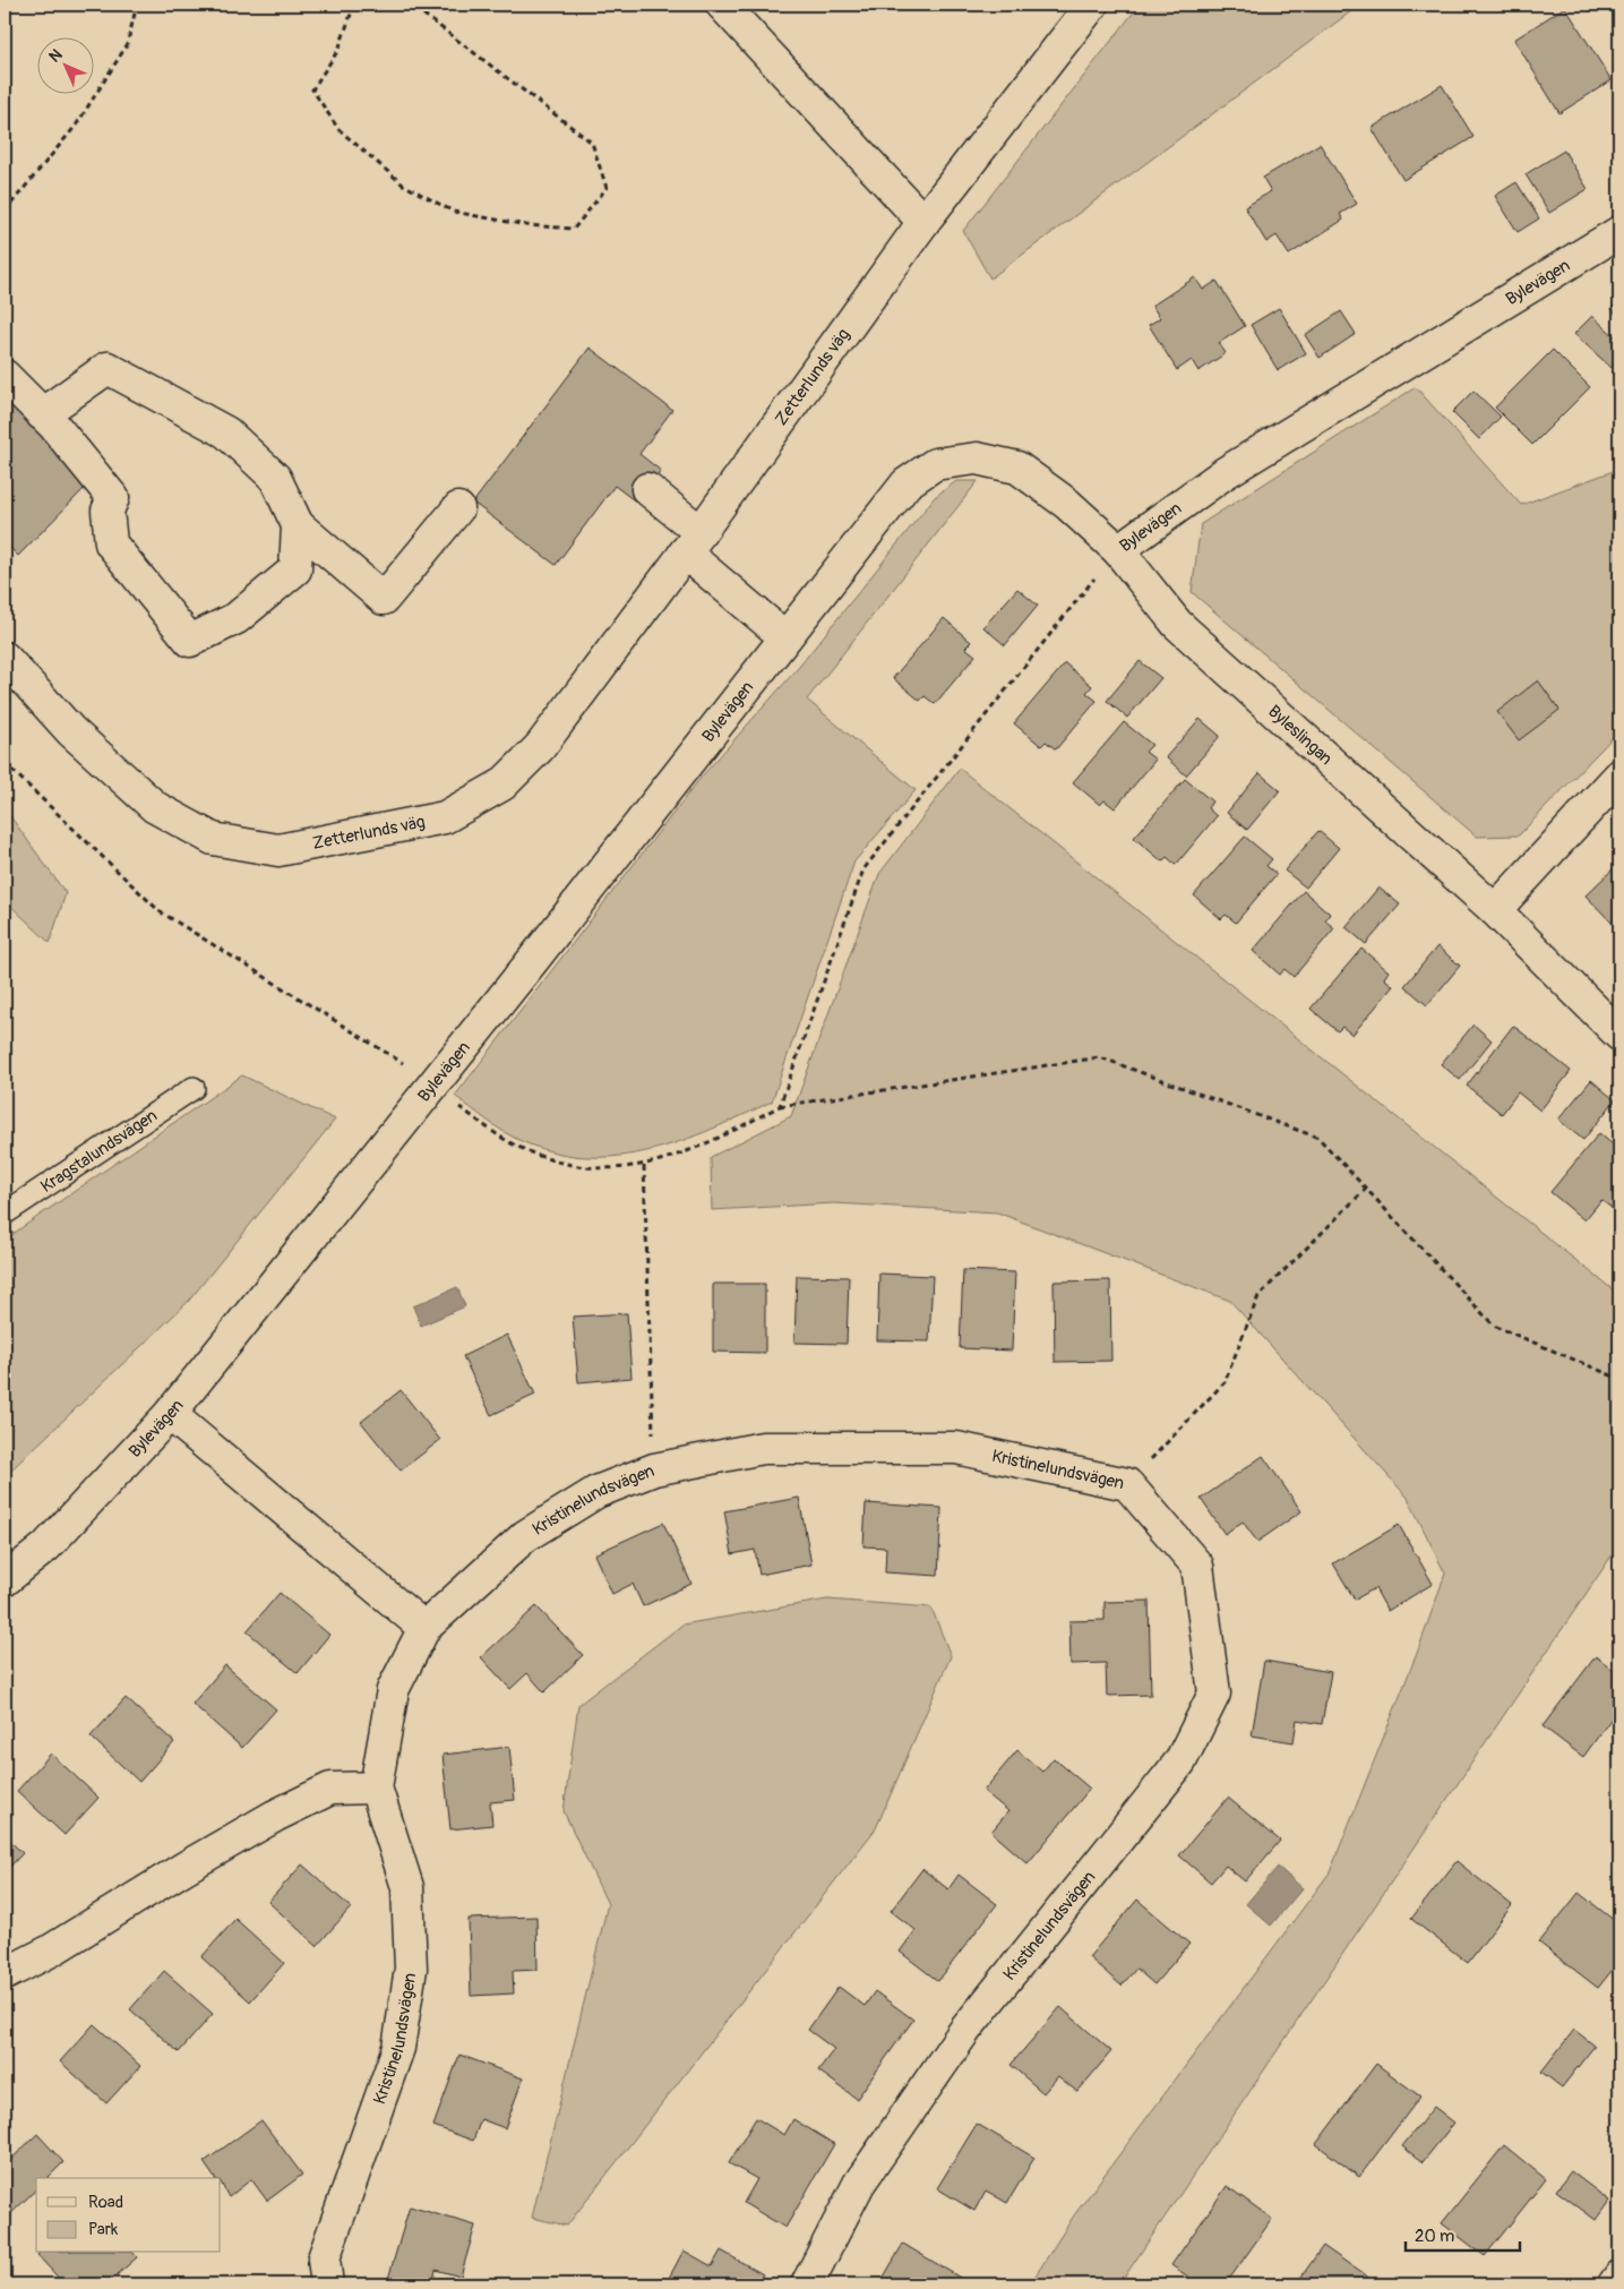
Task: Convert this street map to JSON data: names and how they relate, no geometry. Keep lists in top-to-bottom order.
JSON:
{
  "streets": {
    "street": [
      "Bylevägen",
      "Zetterlunds väg",
      "Byleslingan",
      "Kristinelundsvägen"
    ],
    "lane": ["Kragstalundsvägen"]
  },
  "crossings": [
    ["Bylevägen", "Byleslingan"]
  ],
  "legend": ["Road", "Park"],
  "scale_bar": "20 m",
  "north": "top left"
}
